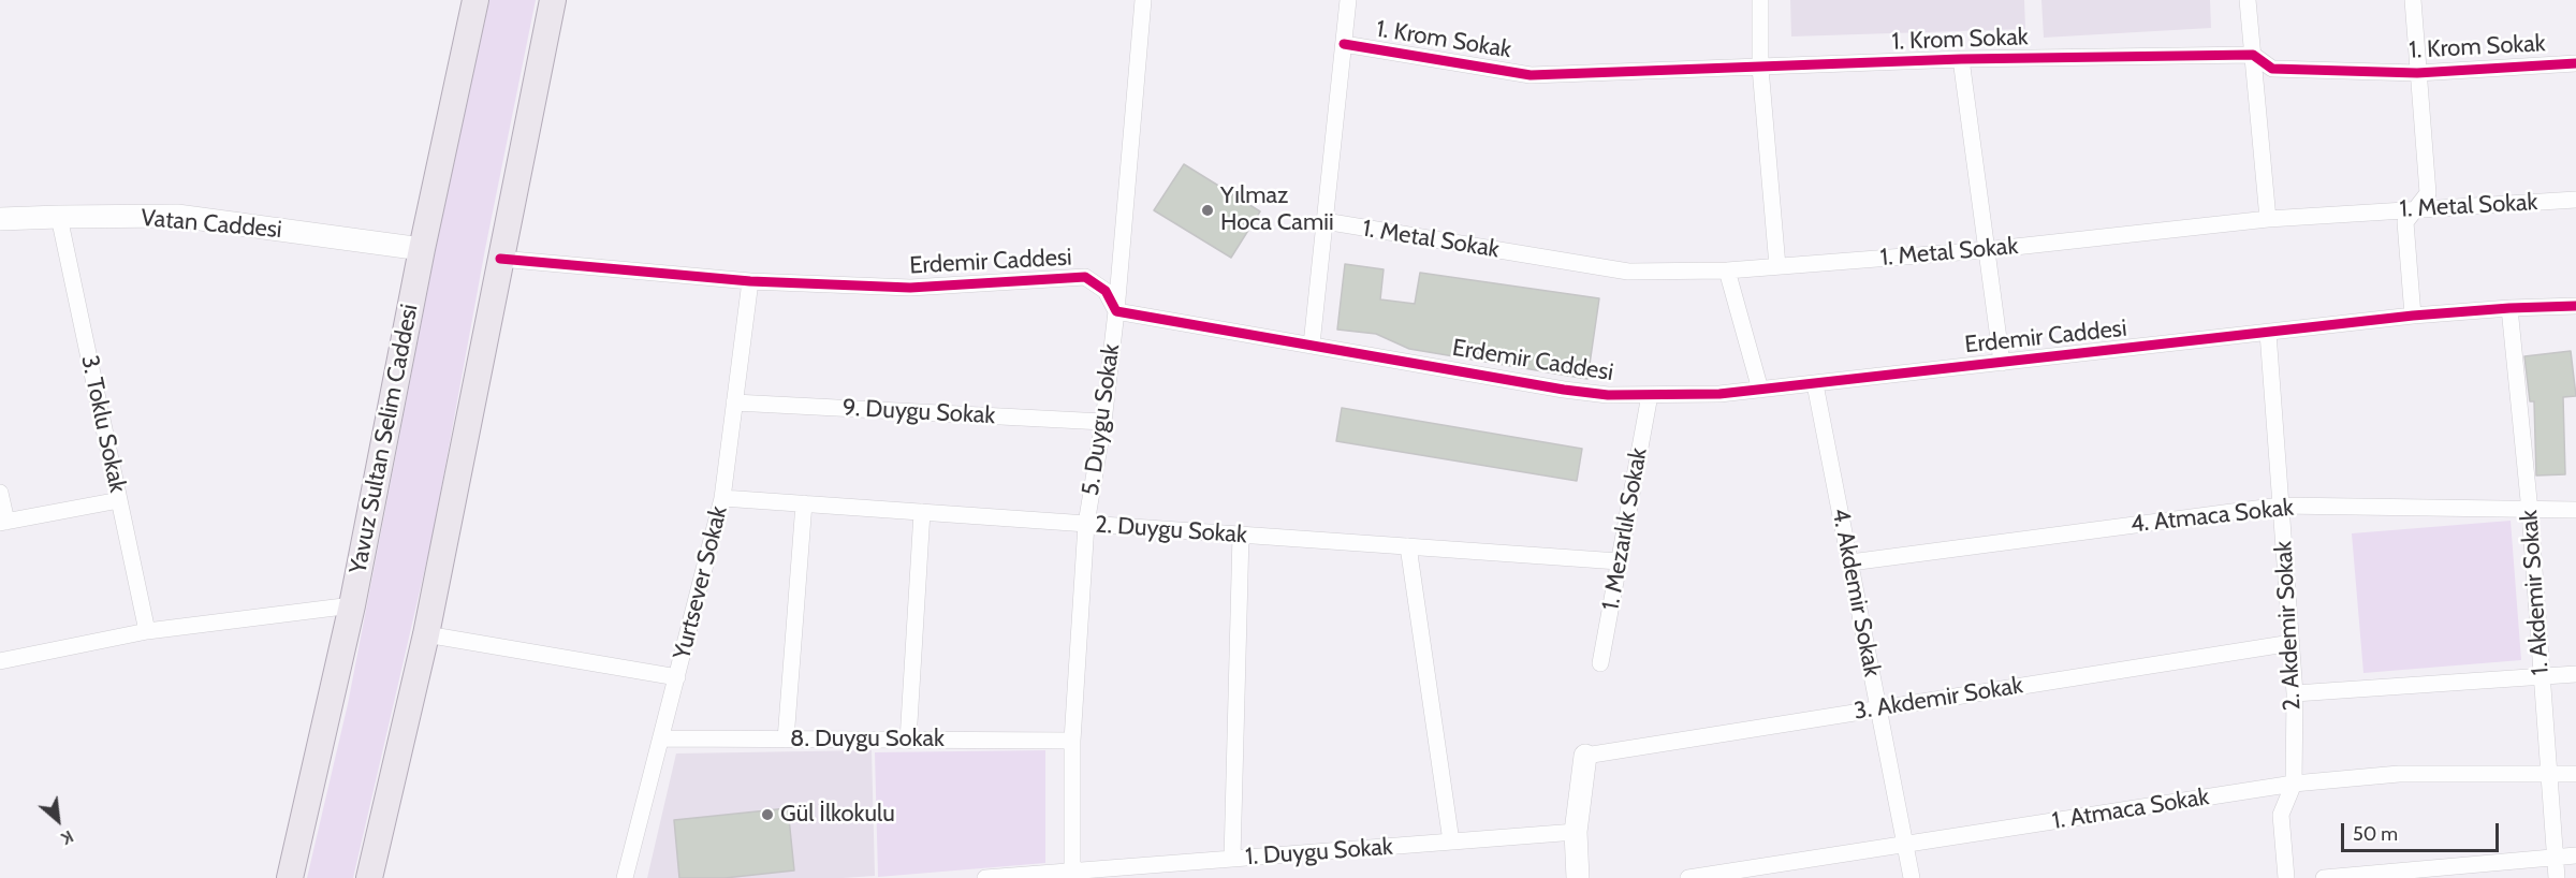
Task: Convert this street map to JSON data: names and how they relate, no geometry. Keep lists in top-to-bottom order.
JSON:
{
  "streets": {
    "main road": ["Yavuz Sultan Selim Caddesi"],
    "street": [
      "1. Krom Sokak",
      "1. Metal Sokak",
      "Vatan Caddesi",
      "Erdemir Caddesi",
      "9. Duygu Sokak",
      "5. Duygu Sokak",
      "3. Toklu Sokak",
      "4. Atmaca Sokak",
      "1. Mezarlık Sokak",
      "2. Duygu Sokak",
      "Yurtsever Sokak",
      "4. Akdemir Sokak",
      "1. Akdemir Sokak",
      "2. Akdemir Sokak",
      "3. Akdemir Sokak",
      "8. Duygu Sokak",
      "1. Atmaca Sokak",
      "1. Duygu Sokak"
    ]
  },
  "crossings": [
    ["Vatan Caddesi", "3. Toklu Sokak"],
    ["Vatan Caddesi", "Yavuz Sultan Selim Caddesi"],
    ["Erdemir Caddesi", "5. Duygu Sokak"],
    ["Erdemir Caddesi", "1. Mezarlık Sokak"],
    ["Erdemir Caddesi", "Yurtsever Sokak"],
    ["Erdemir Caddesi", "4. Akdemir Sokak"],
    ["Erdemir Caddesi", "1. Akdemir Sokak"],
    ["Erdemir Caddesi", "2. Akdemir Sokak"],
    ["9. Duygu Sokak", "5. Duygu Sokak"],
    ["9. Duygu Sokak", "Yurtsever Sokak"],
    ["5. Duygu Sokak", "2. Duygu Sokak"],
    ["5. Duygu Sokak", "8. Duygu Sokak"],
    ["5. Duygu Sokak", "1. Duygu Sokak"],
    ["4. Atmaca Sokak", "4. Akdemir Sokak"],
    ["4. Atmaca Sokak", "1. Akdemir Sokak"],
    ["4. Atmaca Sokak", "2. Akdemir Sokak"],
    ["1. Mezarlık Sokak", "2. Duygu Sokak"],
    ["2. Duygu Sokak", "Yurtsever Sokak"],
    ["Yurtsever Sokak", "8. Duygu Sokak"],
    ["4. Akdemir Sokak", "3. Akdemir Sokak"],
    ["4. Akdemir Sokak", "1. Atmaca Sokak"],
    ["1. Akdemir Sokak", "1. Atmaca Sokak"],
    ["2. Akdemir Sokak", "3. Akdemir Sokak"],
    ["2. Akdemir Sokak", "1. Atmaca Sokak"]
  ],
  "places": ["Yılmaz Hoca Camii", "Gül İlkokulu"],
  "scale_bar": "50 m",
  "north": "bottom right"
}
